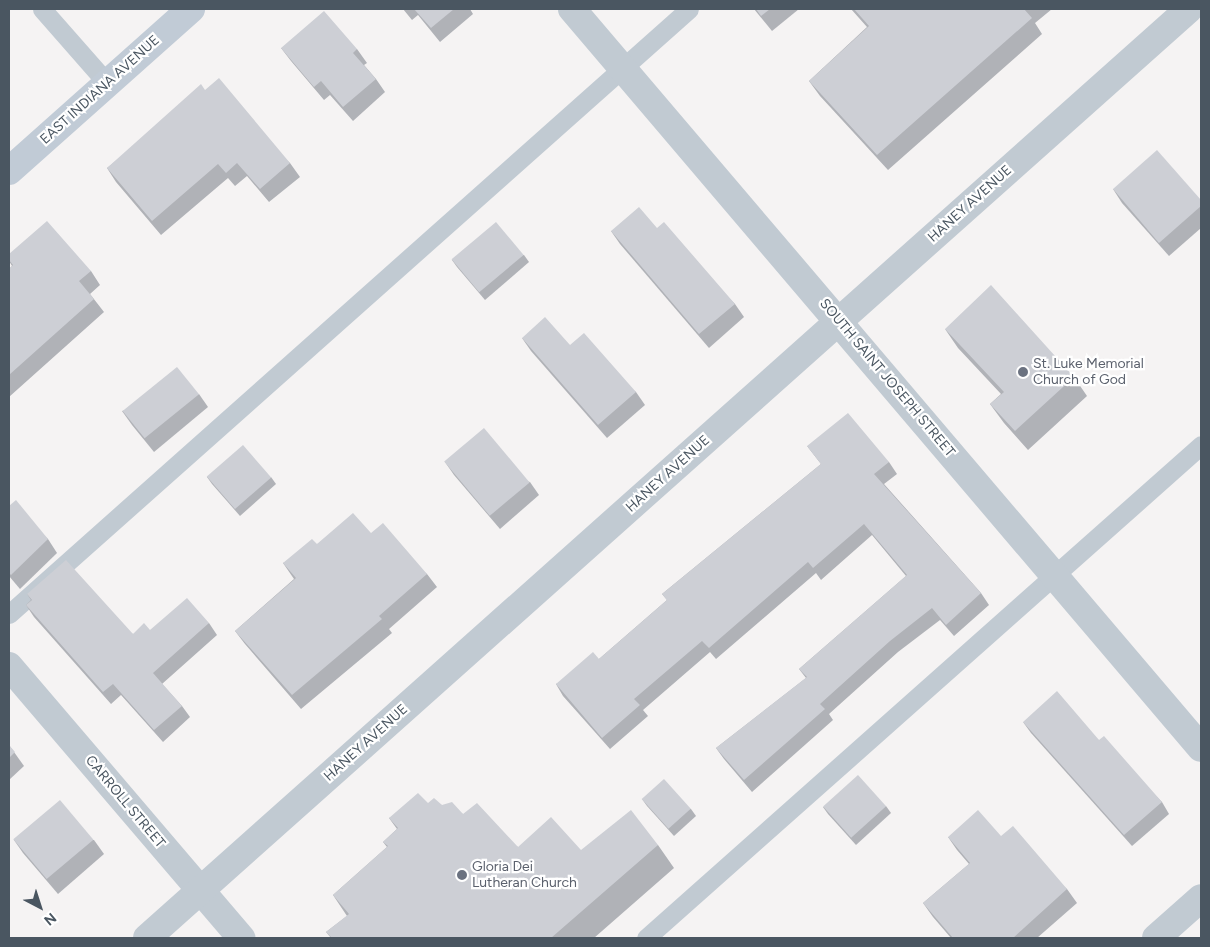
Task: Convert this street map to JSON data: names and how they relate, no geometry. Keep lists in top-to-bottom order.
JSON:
{
  "streets": {
    "street": [
      "EAST INDIANA AVENUE",
      "HANEY AVENUE",
      "SOUTH SAINT JOSEPH STREET",
      "CARROLL STREET"
    ]
  },
  "crossings": [
    ["HANEY AVENUE", "SOUTH SAINT JOSEPH STREET"],
    ["HANEY AVENUE", "CARROLL STREET"]
  ],
  "places": ["St. Luke Memorial Church of God", "Gloria Dei Lutheran Church"],
  "north": "bottom right"
}
